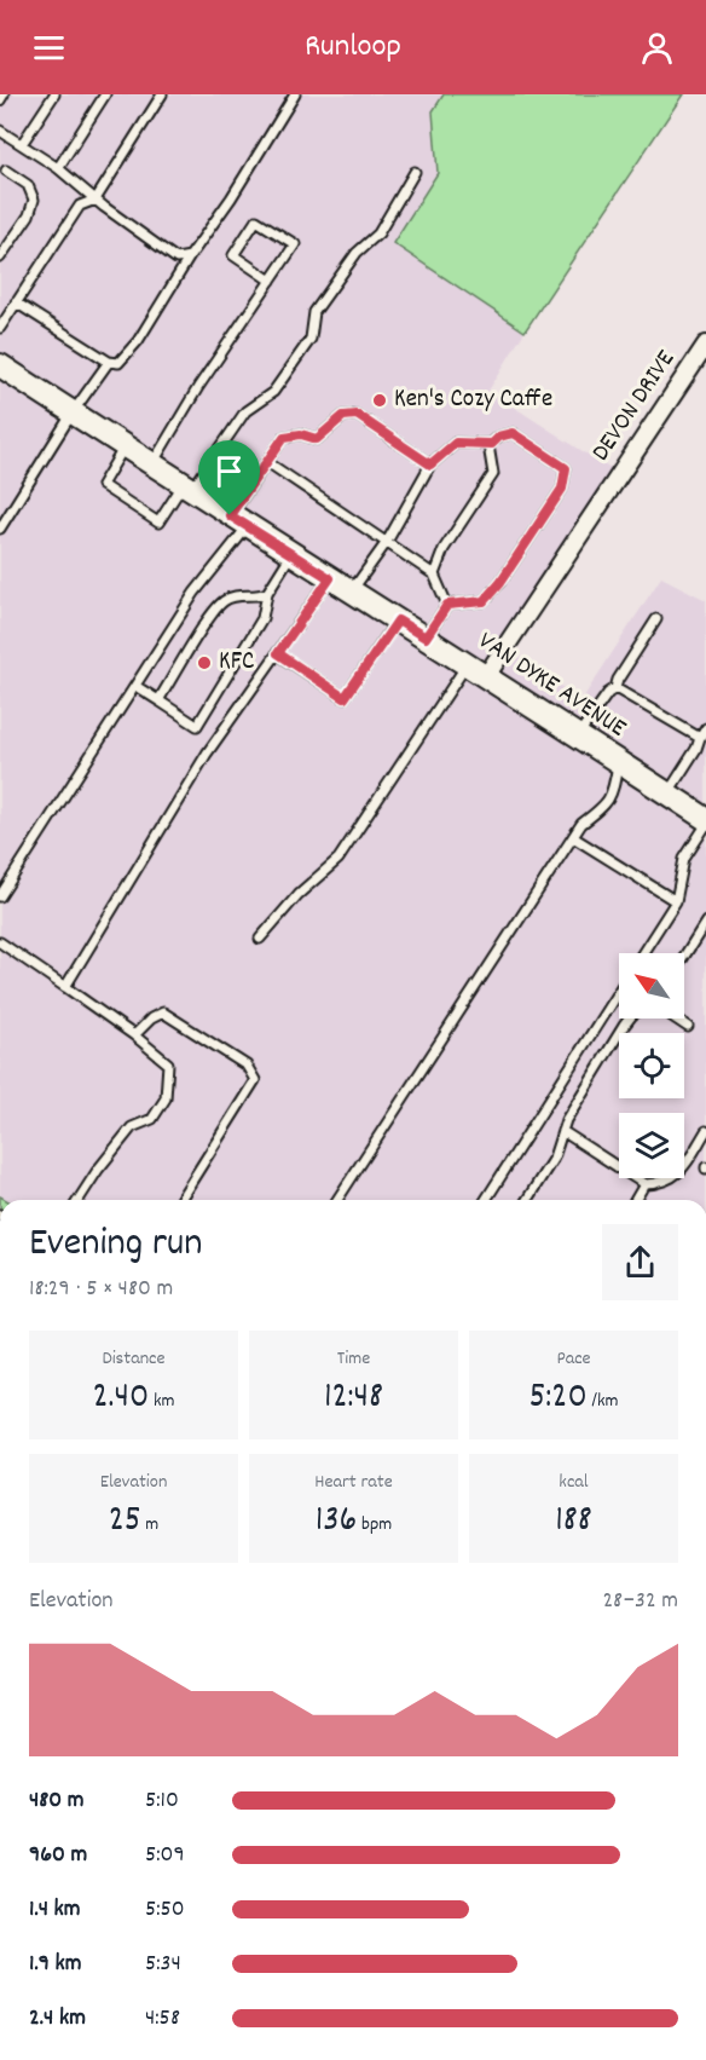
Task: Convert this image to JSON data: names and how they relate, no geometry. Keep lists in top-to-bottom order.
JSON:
{
  "streets": {
    "main road": ["VAN DYKE AVENUE"],
    "street": ["DEVON DRIVE"]
  },
  "crossings": [
    ["DEVON DRIVE", "VAN DYKE AVENUE"]
  ],
  "places": ["Ken's Cozy Caffe", "KFC"],
  "north": "top left",
  "page": {
    "header": "Runloop",
    "heading": ["Evening run", "18:29 · 5 × 480 m"],
    "stats": [
      ["Distance", "2.40 km"],
      ["Time", "12:48"],
      ["Pace", "5:20 /km"],
      ["Elevation", "25 m"],
      ["Heart rate", "136 bpm"],
      ["kcal", "188"]
    ],
    "chart": ["Elevation", "28–32 m"],
    "list": [
      {
        "name": "480 m",
        "note": "5:10"
      },
      {
        "name": "960 m",
        "note": "5:09"
      },
      {
        "name": "1.4 km",
        "note": "5:50"
      },
      {
        "name": "1.9 km",
        "note": "5:34"
      },
      {
        "name": "2.4 km",
        "note": "4:58"
      }
    ]
  }
}
